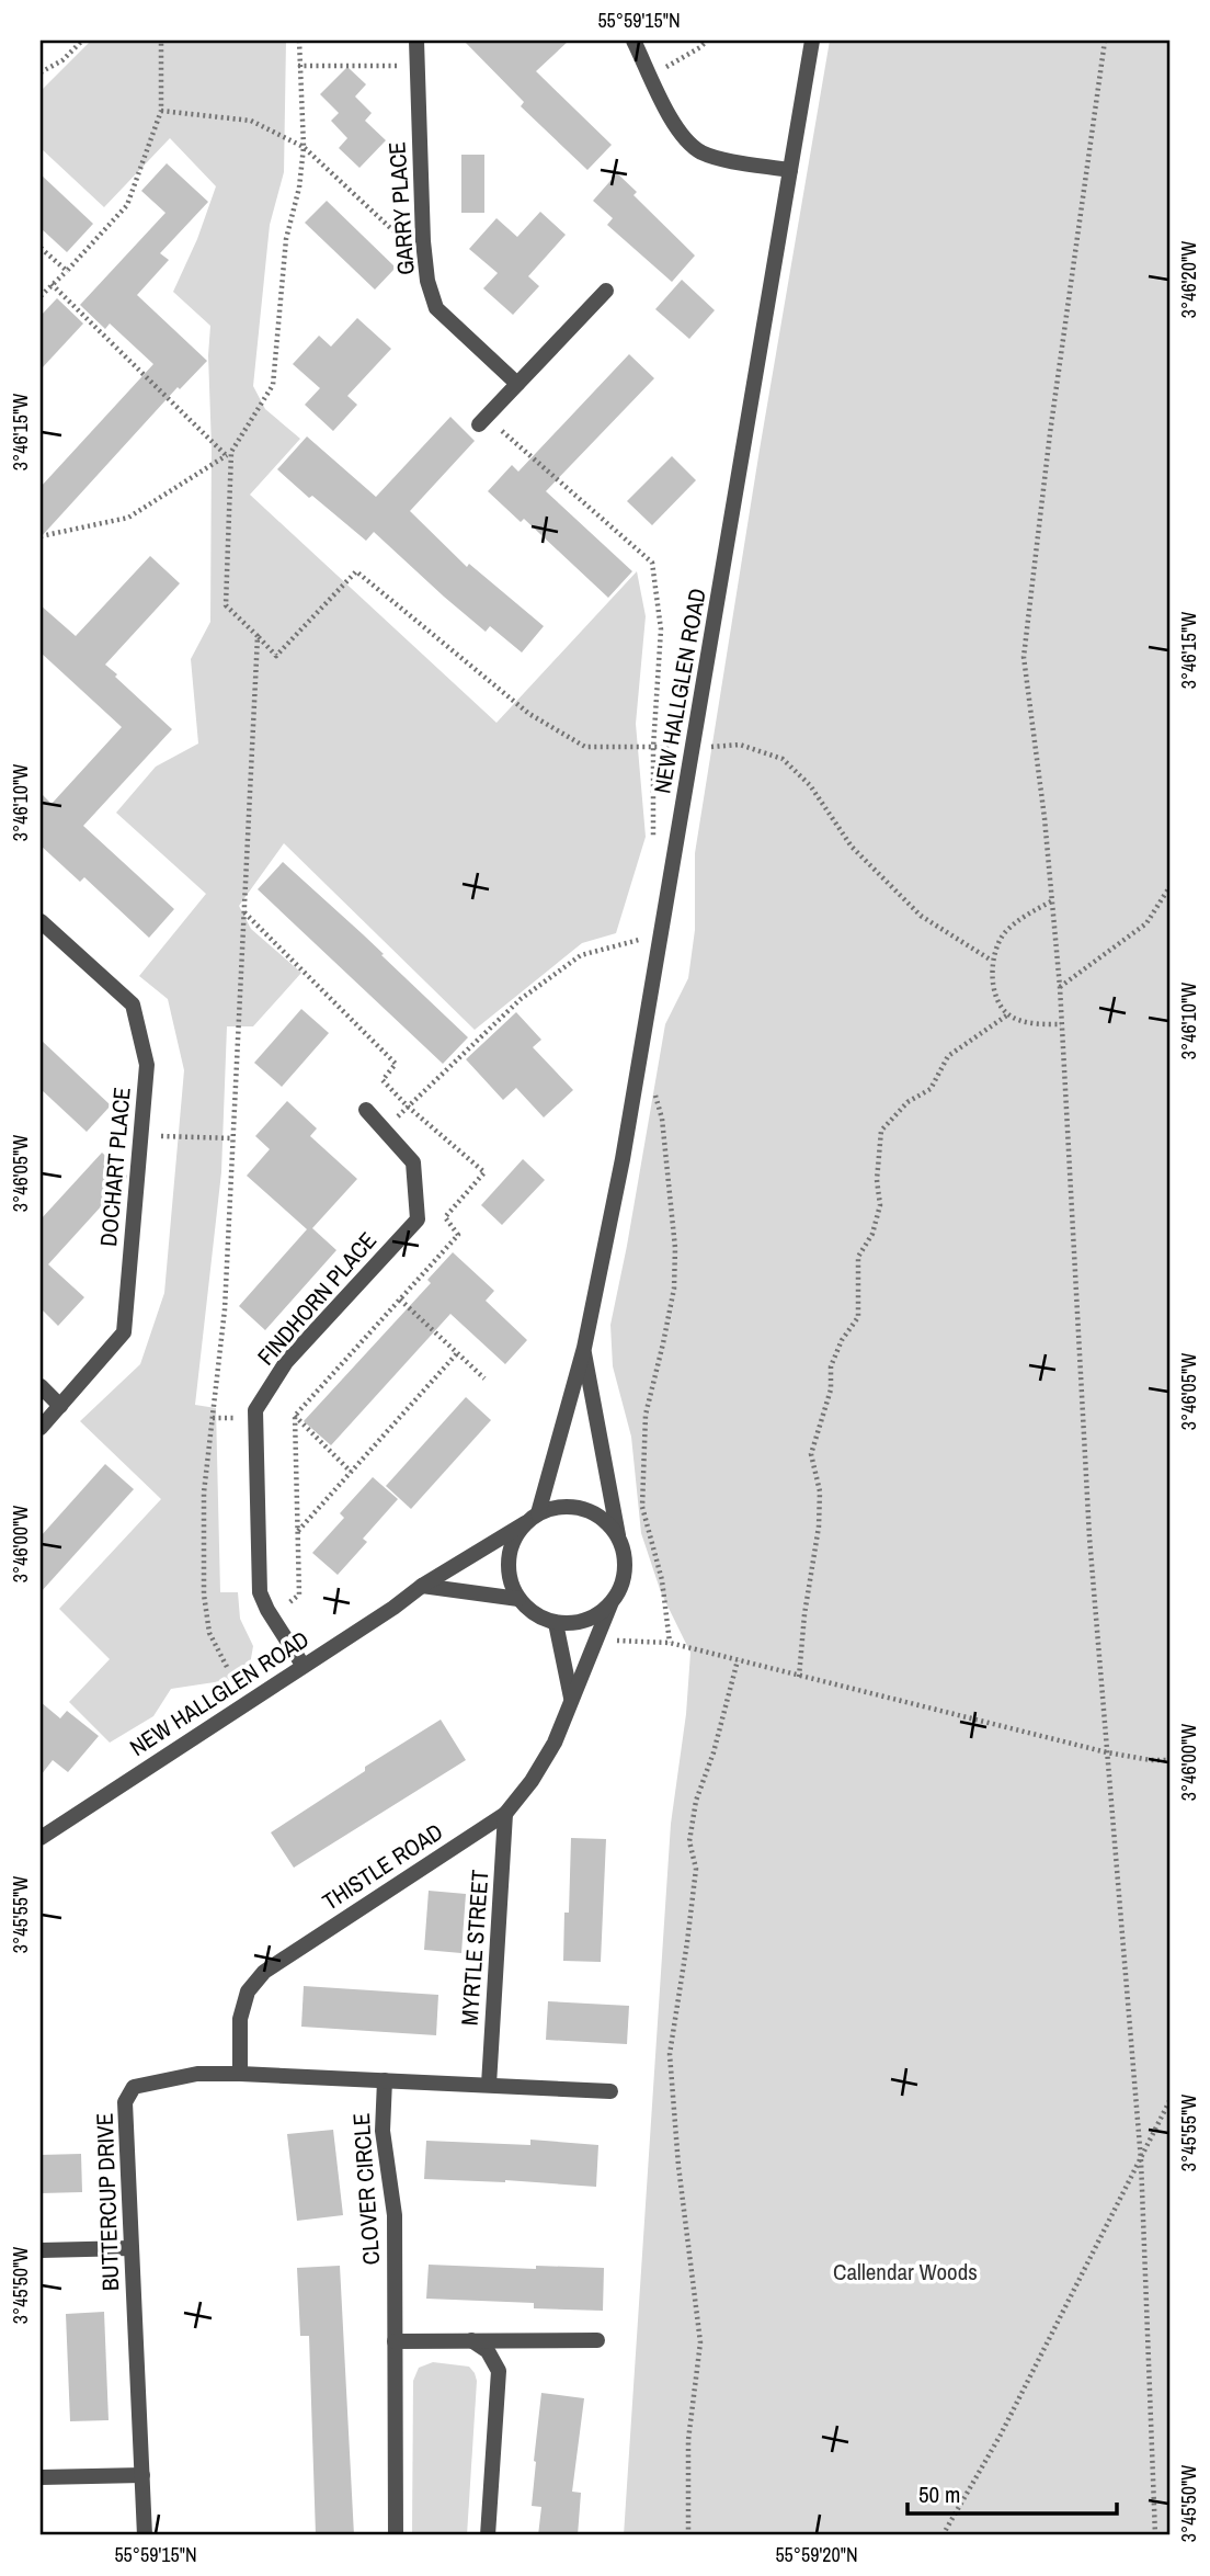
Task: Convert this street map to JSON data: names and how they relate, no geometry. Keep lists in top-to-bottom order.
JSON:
{
  "streets": {
    "street": [
      "GARRY PLACE",
      "NEW HALLGLEN ROAD",
      "DOCHART PLACE",
      "FINDHORN PLACE",
      "THISTLE ROAD",
      "MYRTLE STREET",
      "CLOVER CIRCLE",
      "BUTTERCUP DRIVE"
    ]
  },
  "crossings": [
    ["NEW HALLGLEN ROAD", "FINDHORN PLACE"],
    ["NEW HALLGLEN ROAD", "THISTLE ROAD"],
    ["THISTLE ROAD", "MYRTLE STREET"],
    ["THISTLE ROAD", "BUTTERCUP DRIVE"],
    ["MYRTLE STREET", "BUTTERCUP DRIVE"],
    ["CLOVER CIRCLE", "BUTTERCUP DRIVE"]
  ],
  "parks": ["Callendar Woods"],
  "scale_bar": "50 m",
  "coordinates": [
    "55°59'15\"N",
    "3°46'20\"W",
    "3°46'15\"W",
    "3°46'10\"W",
    "3°46'05\"W",
    "3°46'00\"W",
    "3°45'55\"W",
    "3°45'50\"W",
    "55°59'20\"N"
  ]
}
